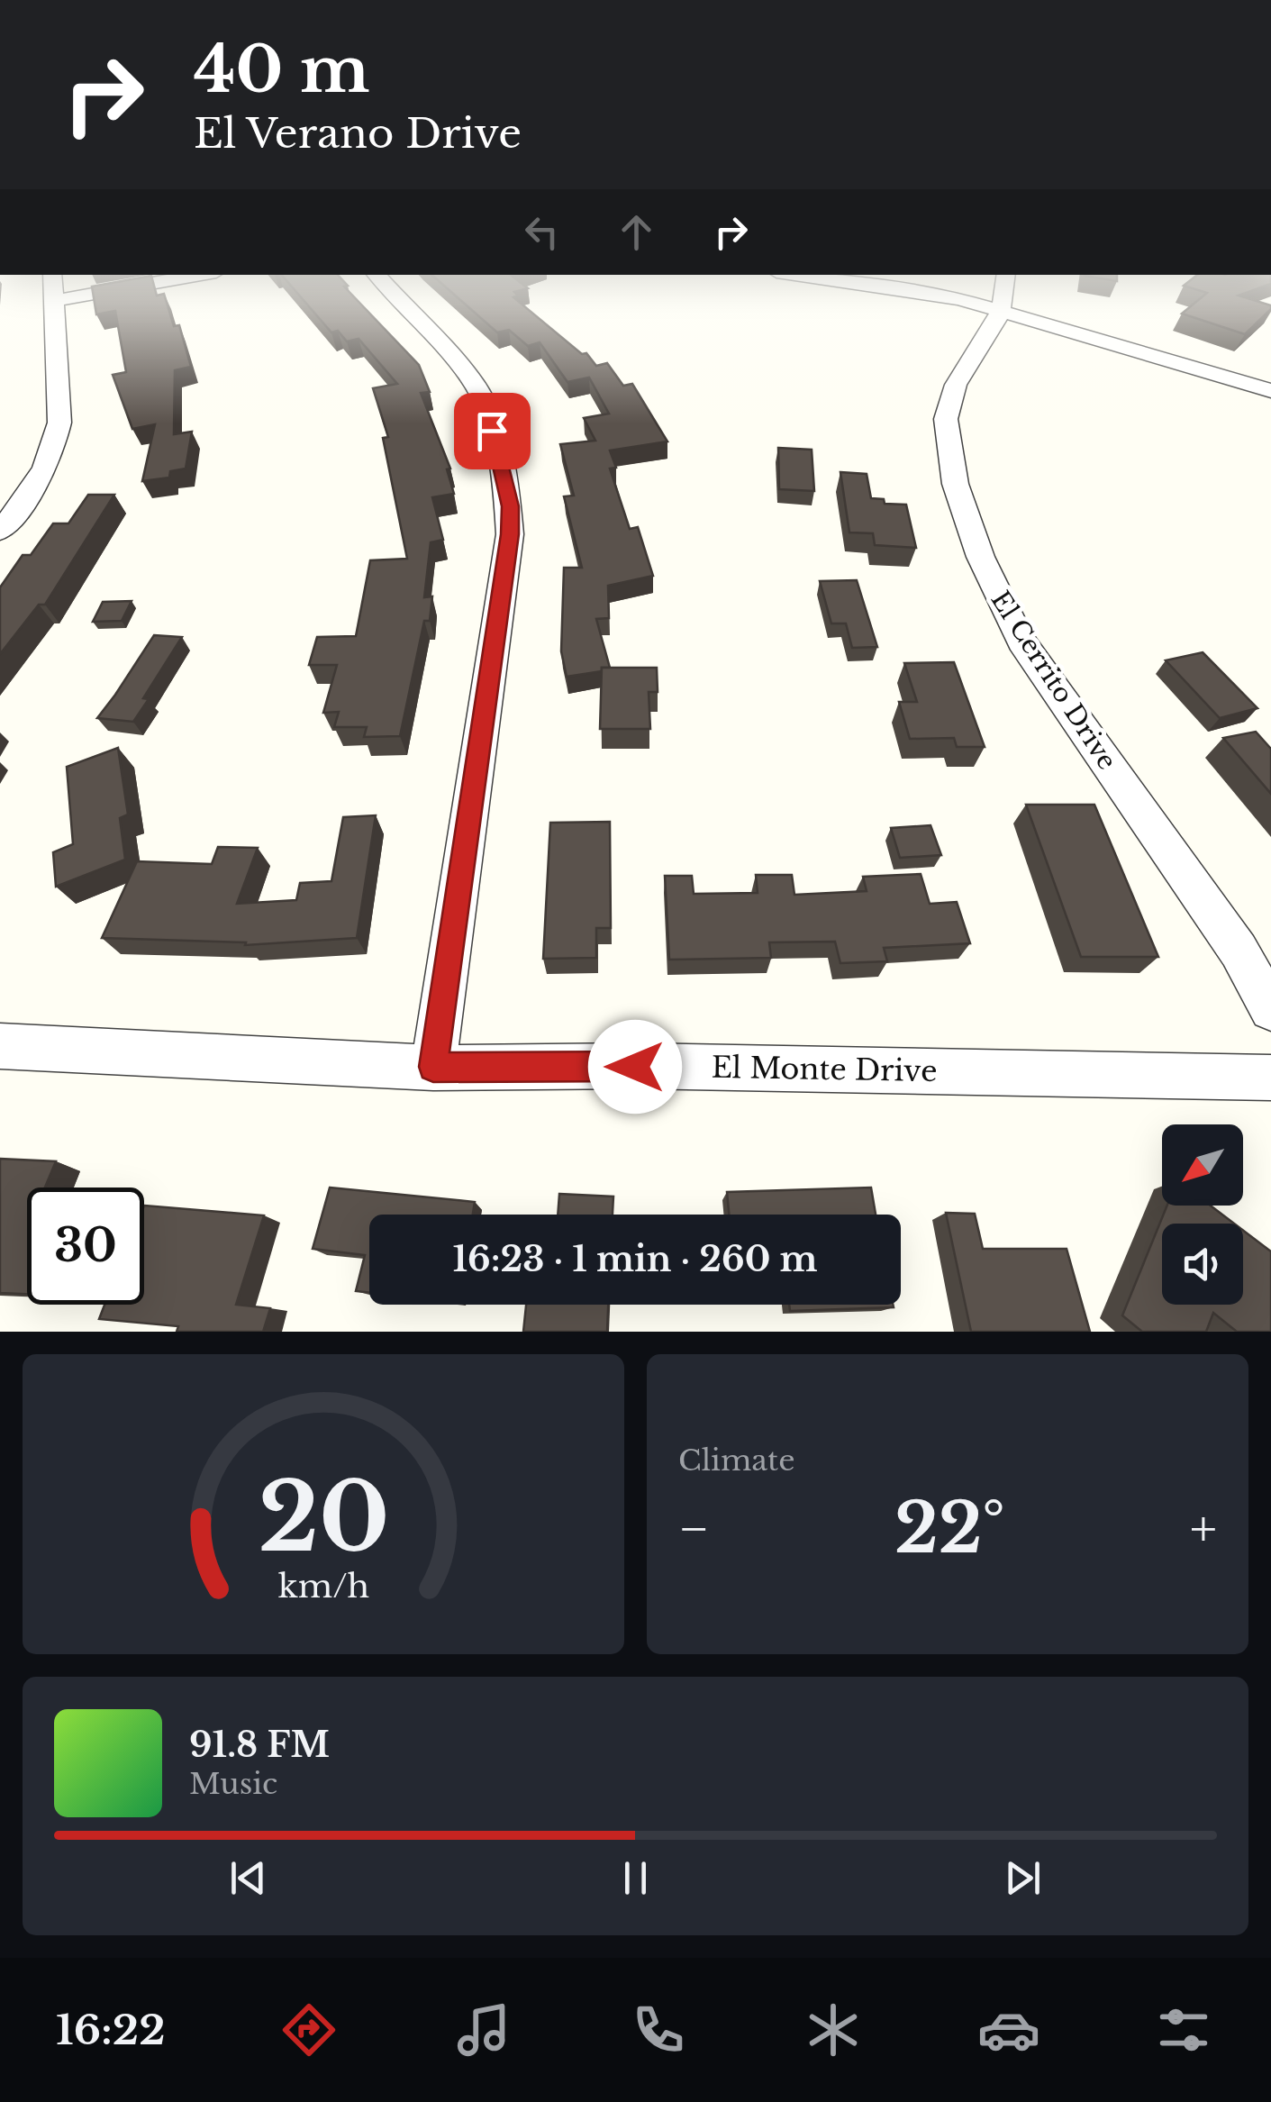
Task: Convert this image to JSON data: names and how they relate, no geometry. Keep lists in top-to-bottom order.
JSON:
{
  "streets": {
    "street": ["El Cerrito Drive", "El Monte Drive"]
  },
  "north": "bottom left",
  "page": {
    "turn": ["40 m", "El Verano Drive"],
    "limit": "30",
    "trip": "16:23 · 1 min · 260 m",
    "tile": "Climate",
    "heat": ["−", "22°", "+"],
    "song": ["91.8 FM", "Music"],
    "tabs": "16:22",
    "gauge": ["20", "km/h"]
  }
}
